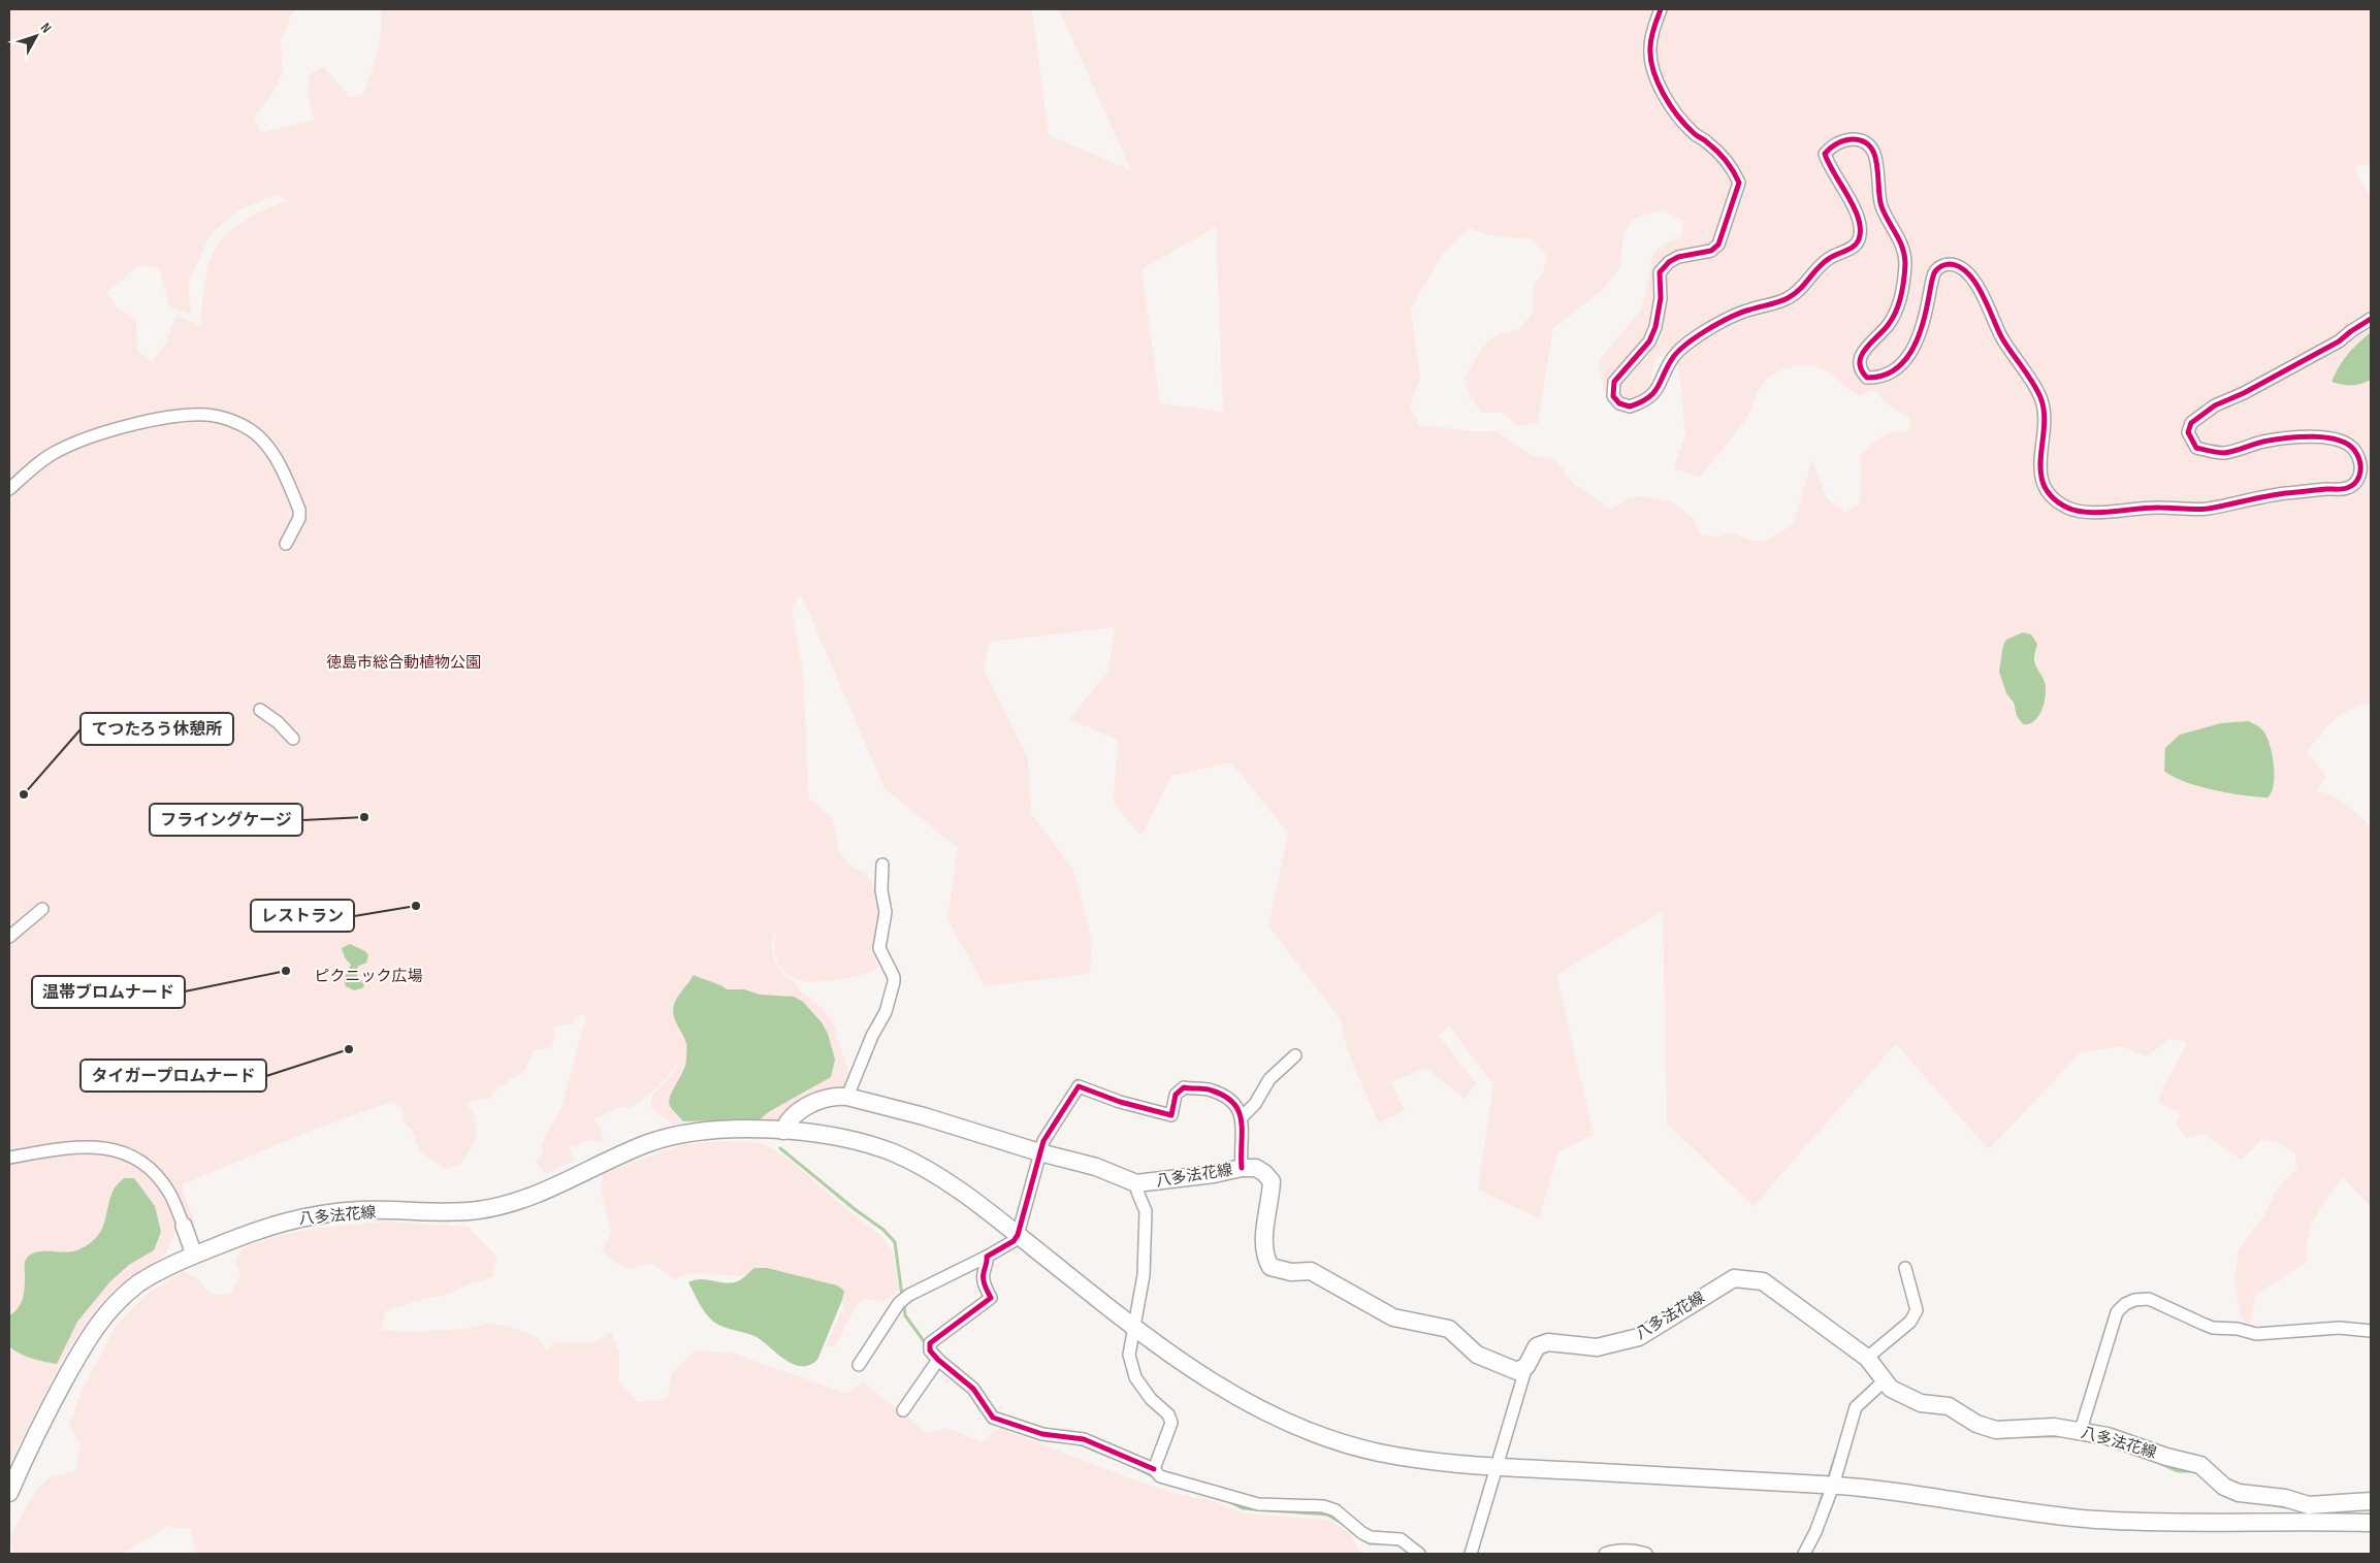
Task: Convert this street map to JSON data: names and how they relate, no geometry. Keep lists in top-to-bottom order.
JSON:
{
  "streets": {
    "main road": ["八多法花線"]
  },
  "parks": ["徳島市総合動植物公園", "ピクニック広場"],
  "places": [
    "てつたろう休憩所",
    "フライングケージ",
    "レストラン",
    "温帯ブロムナード",
    "タイガープロムナード"
  ],
  "north": "top right"
}
